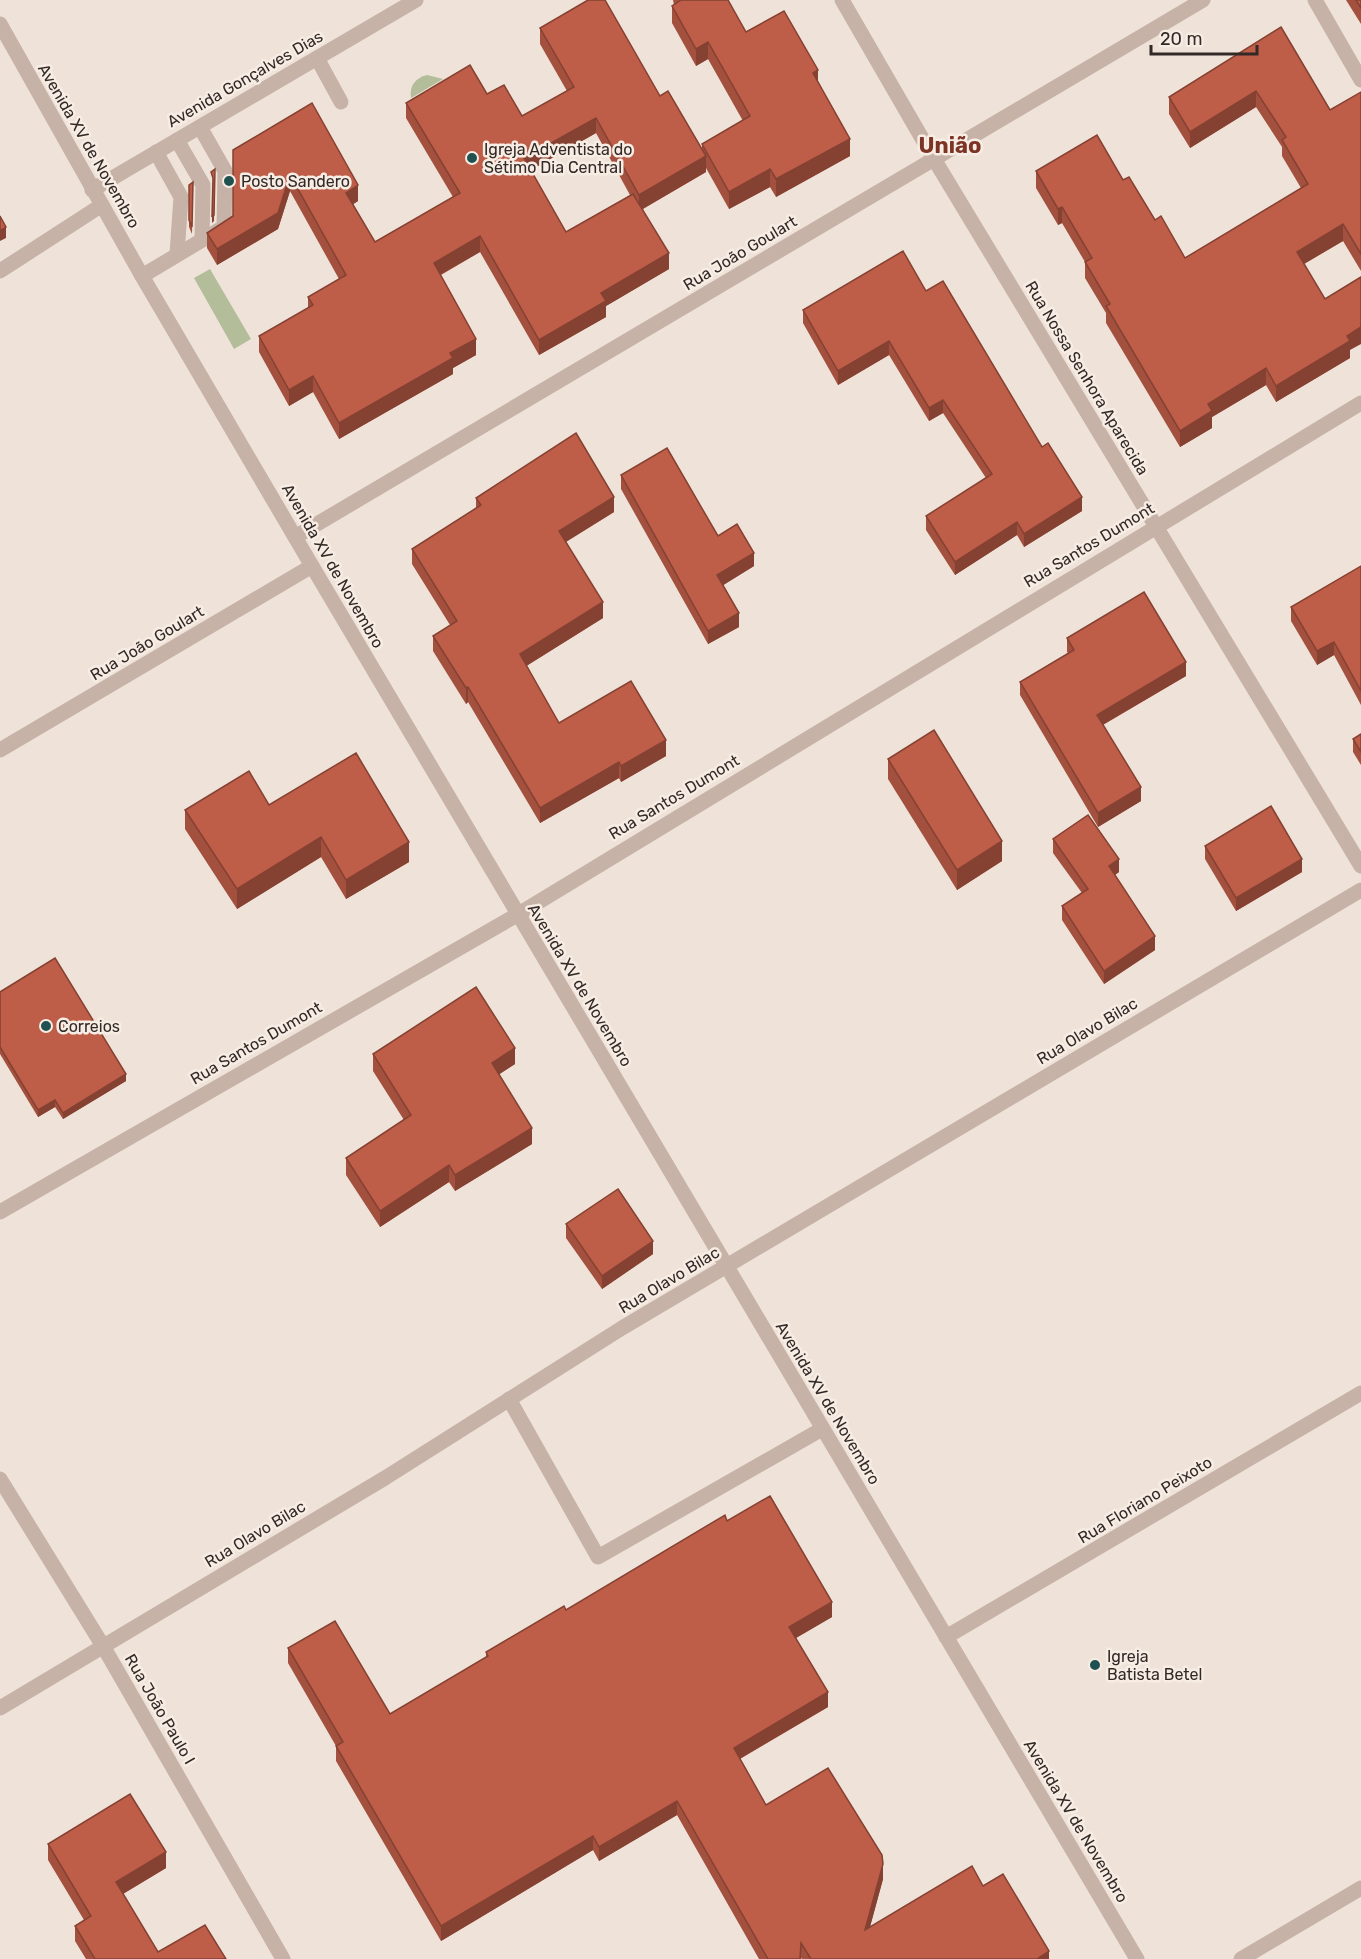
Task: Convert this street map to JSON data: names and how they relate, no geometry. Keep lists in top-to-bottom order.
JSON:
{
  "streets": {
    "street": [
      "Avenida Gonçalves Dias",
      "Avenida XV de Novembro",
      "Rua João Goulart",
      "Rua Nossa Senhora Aparecida",
      "Rua Santos Dumont",
      "Rua Olavo Bilac",
      "Rua Floriano Peixoto",
      "Rua João Paulo I"
    ]
  },
  "crossings": [
    ["Avenida Gonçalves Dias", "Avenida XV de Novembro"],
    ["Avenida XV de Novembro", "Rua João Goulart"],
    ["Avenida XV de Novembro", "Rua Santos Dumont"],
    ["Avenida XV de Novembro", "Rua Olavo Bilac"],
    ["Avenida XV de Novembro", "Rua Floriano Peixoto"],
    ["Rua João Goulart", "Rua Nossa Senhora Aparecida"],
    ["Rua Nossa Senhora Aparecida", "Rua Santos Dumont"],
    ["Rua Olavo Bilac", "Rua João Paulo I"]
  ],
  "districts": ["União"],
  "places": [
    "Igreja Adventista do Sétimo Dia Central",
    "Posto Sandero",
    "Correios",
    "Igreja Batista Betel"
  ],
  "scale_bar": "20 m"
}
